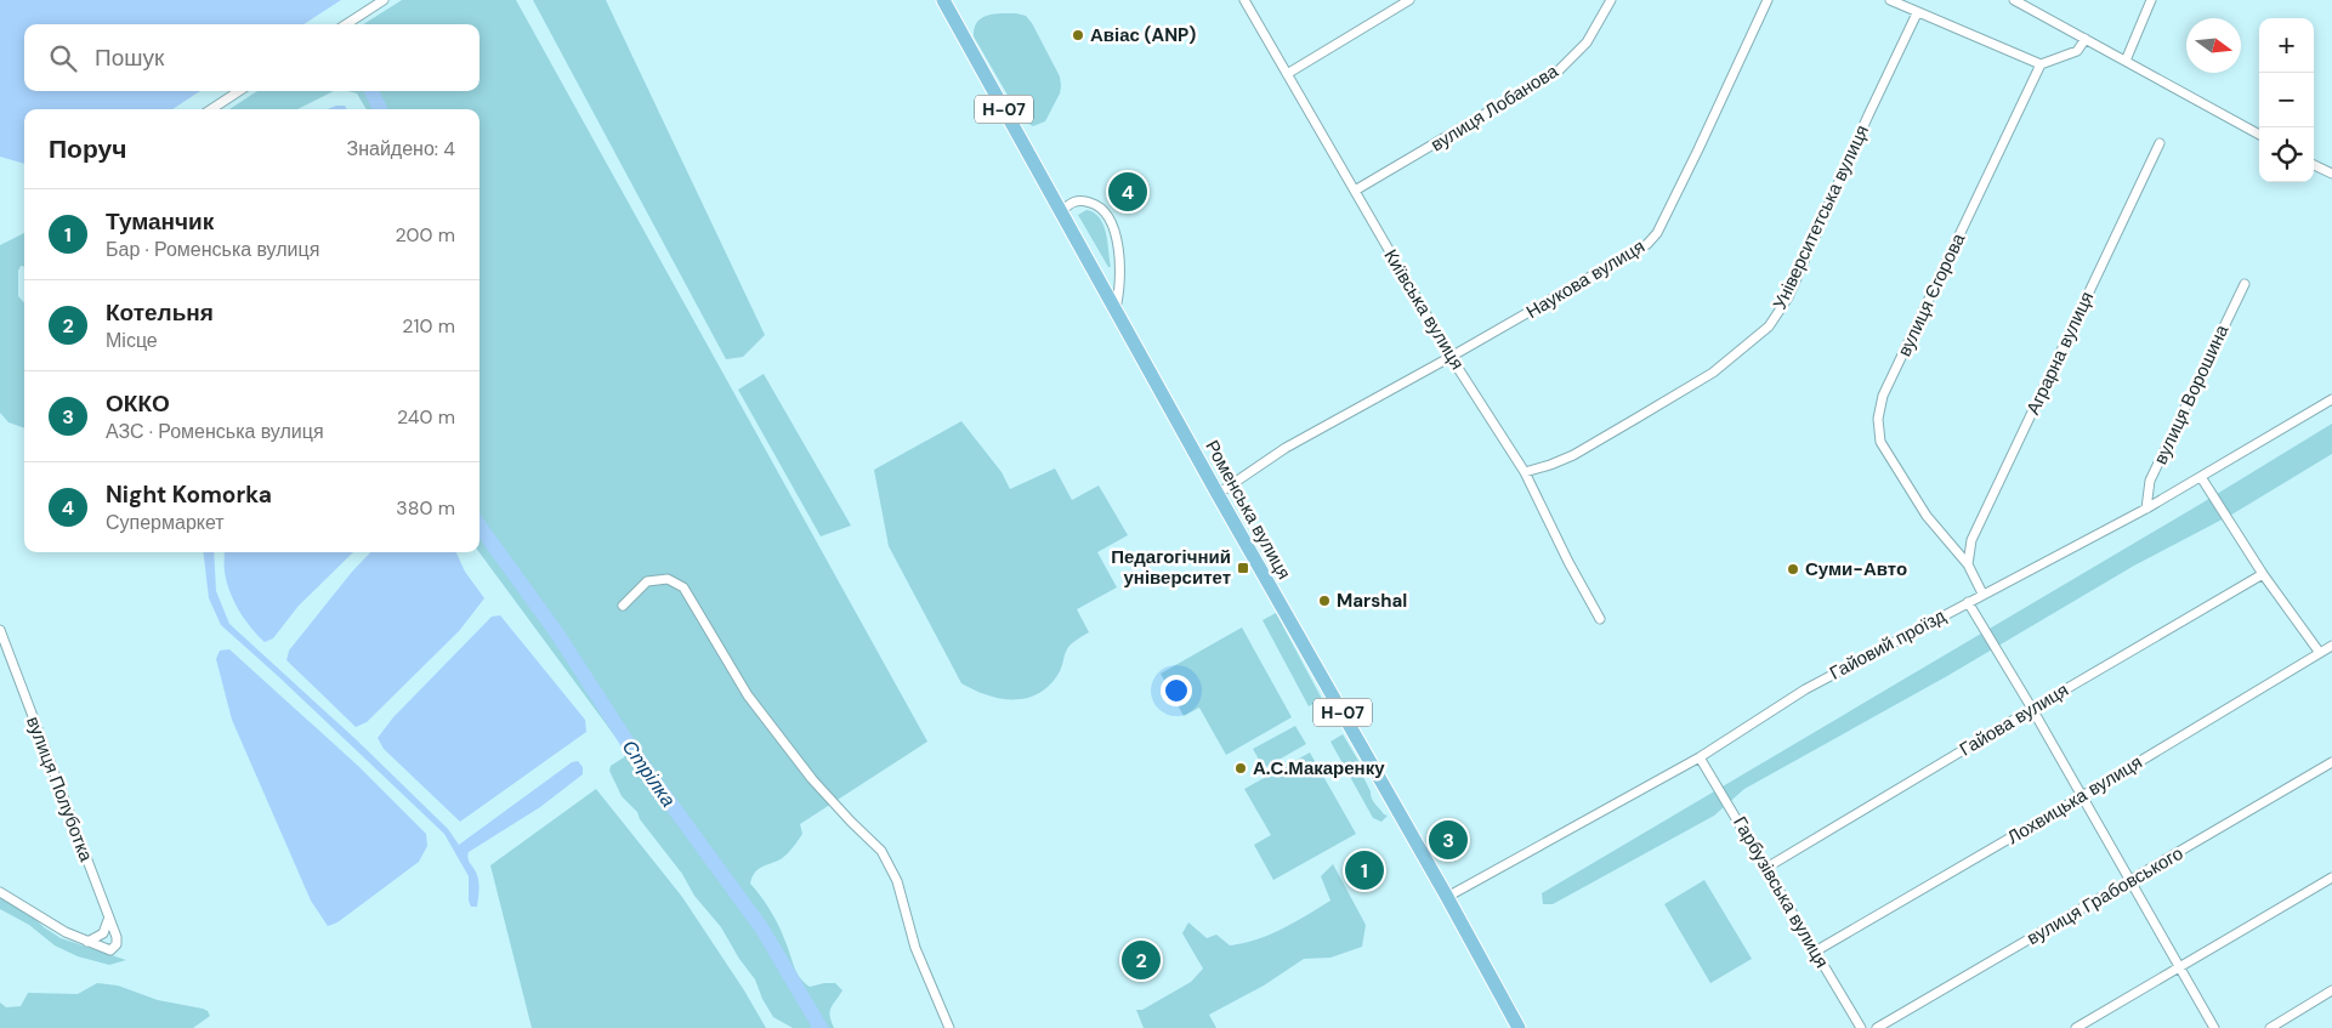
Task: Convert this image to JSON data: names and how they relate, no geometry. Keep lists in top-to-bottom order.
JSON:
{
  "streets": {
    "main road": ["Н-07", "Роменська вулиця"],
    "street": [
      "вулиця Лобанова",
      "Університетська вулиця",
      "Наукова вулиця",
      "вулиця Єгорова",
      "Київська вулиця",
      "Аграрна вулиця",
      "вулиця Ворошина",
      "Гайовий проїзд",
      "Гайова вулиця",
      "вулиця Полуботка",
      "Лохвицька вулиця",
      "Гарбузівська вулиця",
      "вулиця Грабовського"
    ]
  },
  "crossings": [
    ["вулиця Лобанова", "Київська вулиця"],
    ["Університетська вулиця", "Київська вулиця"],
    ["Наукова вулиця", "Київська вулиця"],
    ["Наукова вулиця", "Роменська вулиця"],
    ["вулиця Єгорова", "Аграрна вулиця"],
    ["вулиця Єгорова", "Гайовий проїзд"],
    ["вулиця Ворошина", "Гайовий проїзд"],
    ["Роменська вулиця", "Гайовий проїзд"],
    ["Гайовий проїзд", "Гарбузівська вулиця"],
    ["Гайова вулиця", "Гарбузівська вулиця"],
    ["Лохвицька вулиця", "Гарбузівська вулиця"]
  ],
  "water": ["Стрілка"],
  "places": {
    "other": [
      "Авіас (ANP)",
      "Суми-Авто",
      "Marshal",
      "А.С.Макаренку"
    ],
    "transit": ["Педагогічний університет"]
  },
  "north": "right",
  "page": {
    "map_buttons": ["+", "−"],
    "search": "Пошук",
    "heading": ["Поруч", "Знайдено: 4"],
    "pins": [
      "4",
      "3",
      "1",
      "2"
    ],
    "list": [
      {
        "mark": "1",
        "name": "Туманчик",
        "note": "Бар · Роменська вулиця",
        "value": "200 m"
      },
      {
        "mark": "2",
        "name": "Котельня",
        "note": "Місце",
        "value": "210 m"
      },
      {
        "mark": "3",
        "name": "ОККО",
        "note": "АЗС · Роменська вулиця",
        "value": "240 m"
      },
      {
        "mark": "4",
        "name": "Night Komorka",
        "note": "Супермаркет",
        "value": "380 m"
      }
    ]
  }
}
